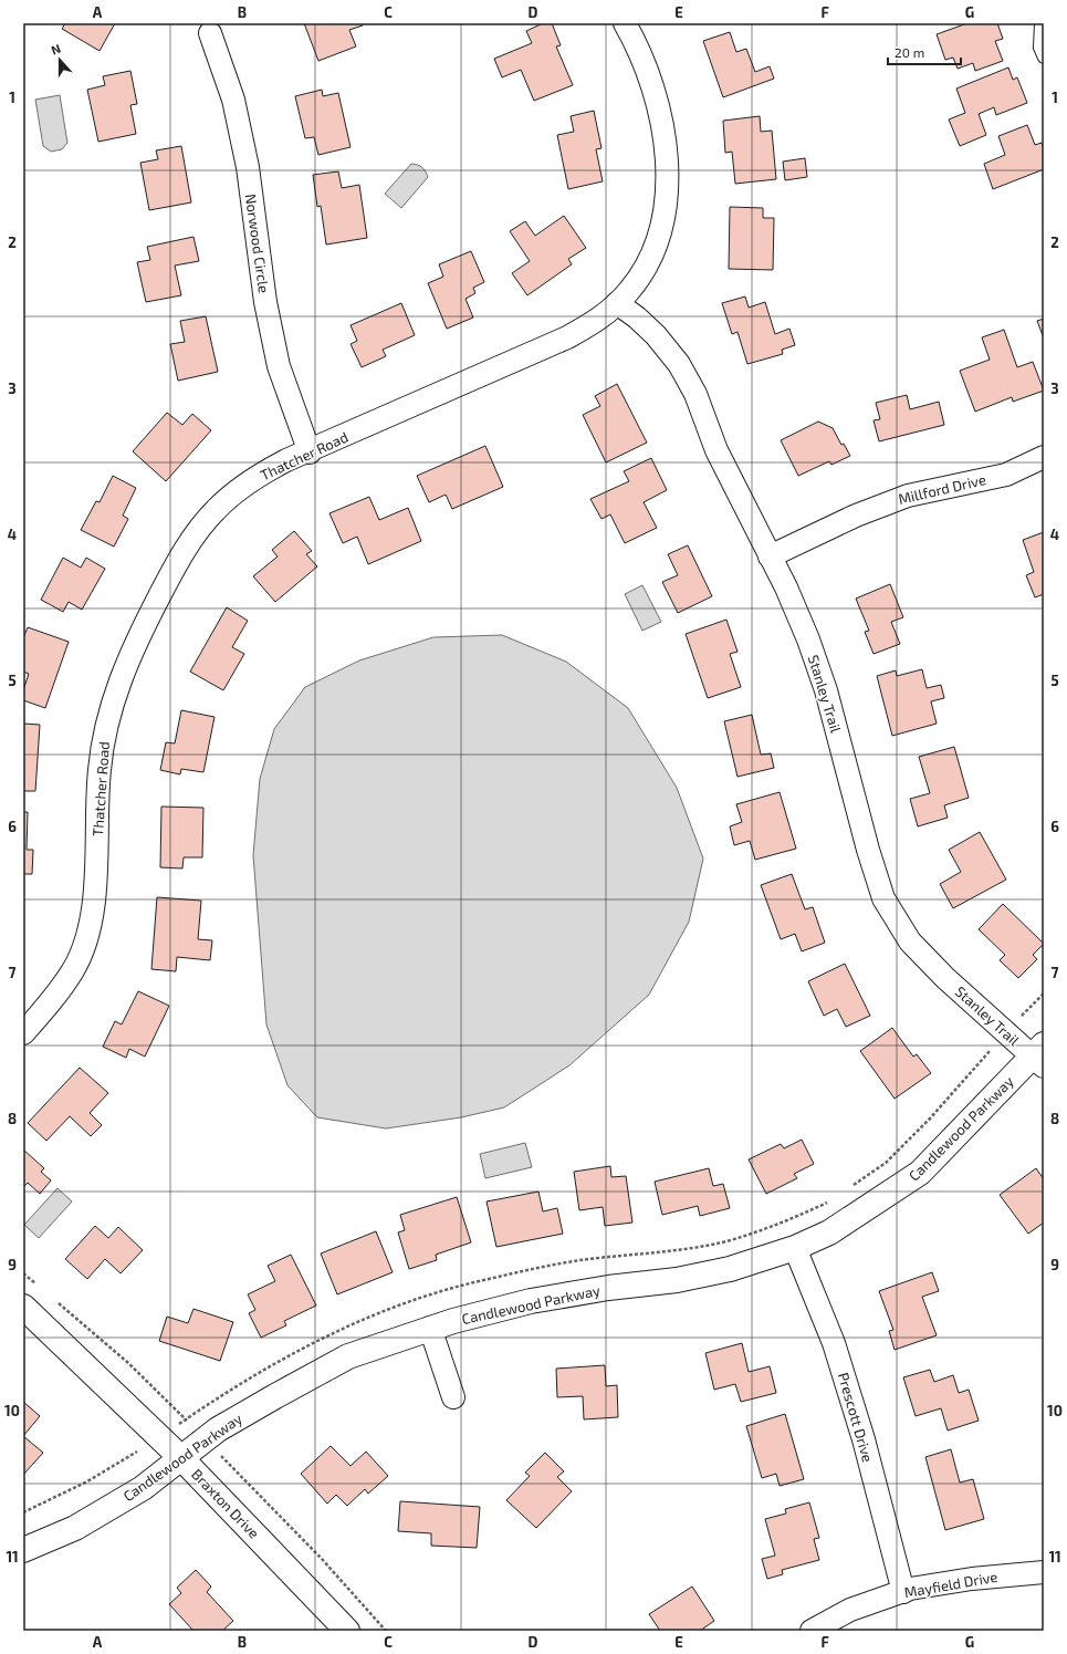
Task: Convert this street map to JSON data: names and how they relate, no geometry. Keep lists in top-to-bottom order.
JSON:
{
  "streets": {
    "street": [
      "Norwood Circle",
      "Thatcher Road",
      "Millford Drive",
      "Stanley Trail",
      "Candlewood Parkway",
      "Prescott Drive",
      "Braxton Drive",
      "Mayfield Drive"
    ]
  },
  "crossings": [
    ["Norwood Circle", "Thatcher Road"],
    ["Thatcher Road", "Stanley Trail"],
    ["Millford Drive", "Stanley Trail"],
    ["Stanley Trail", "Candlewood Parkway"],
    ["Candlewood Parkway", "Prescott Drive"],
    ["Candlewood Parkway", "Braxton Drive"],
    ["Prescott Drive", "Mayfield Drive"]
  ],
  "scale_bar": "20 m",
  "north": "top",
  "grid": {
    "columns": [
      "A",
      "B",
      "C",
      "D",
      "E",
      "F",
      "G"
    ],
    "rows": [
      "1",
      "2",
      "3",
      "4",
      "5",
      "6",
      "7",
      "8",
      "9",
      "10",
      "11"
    ]
  }
}
